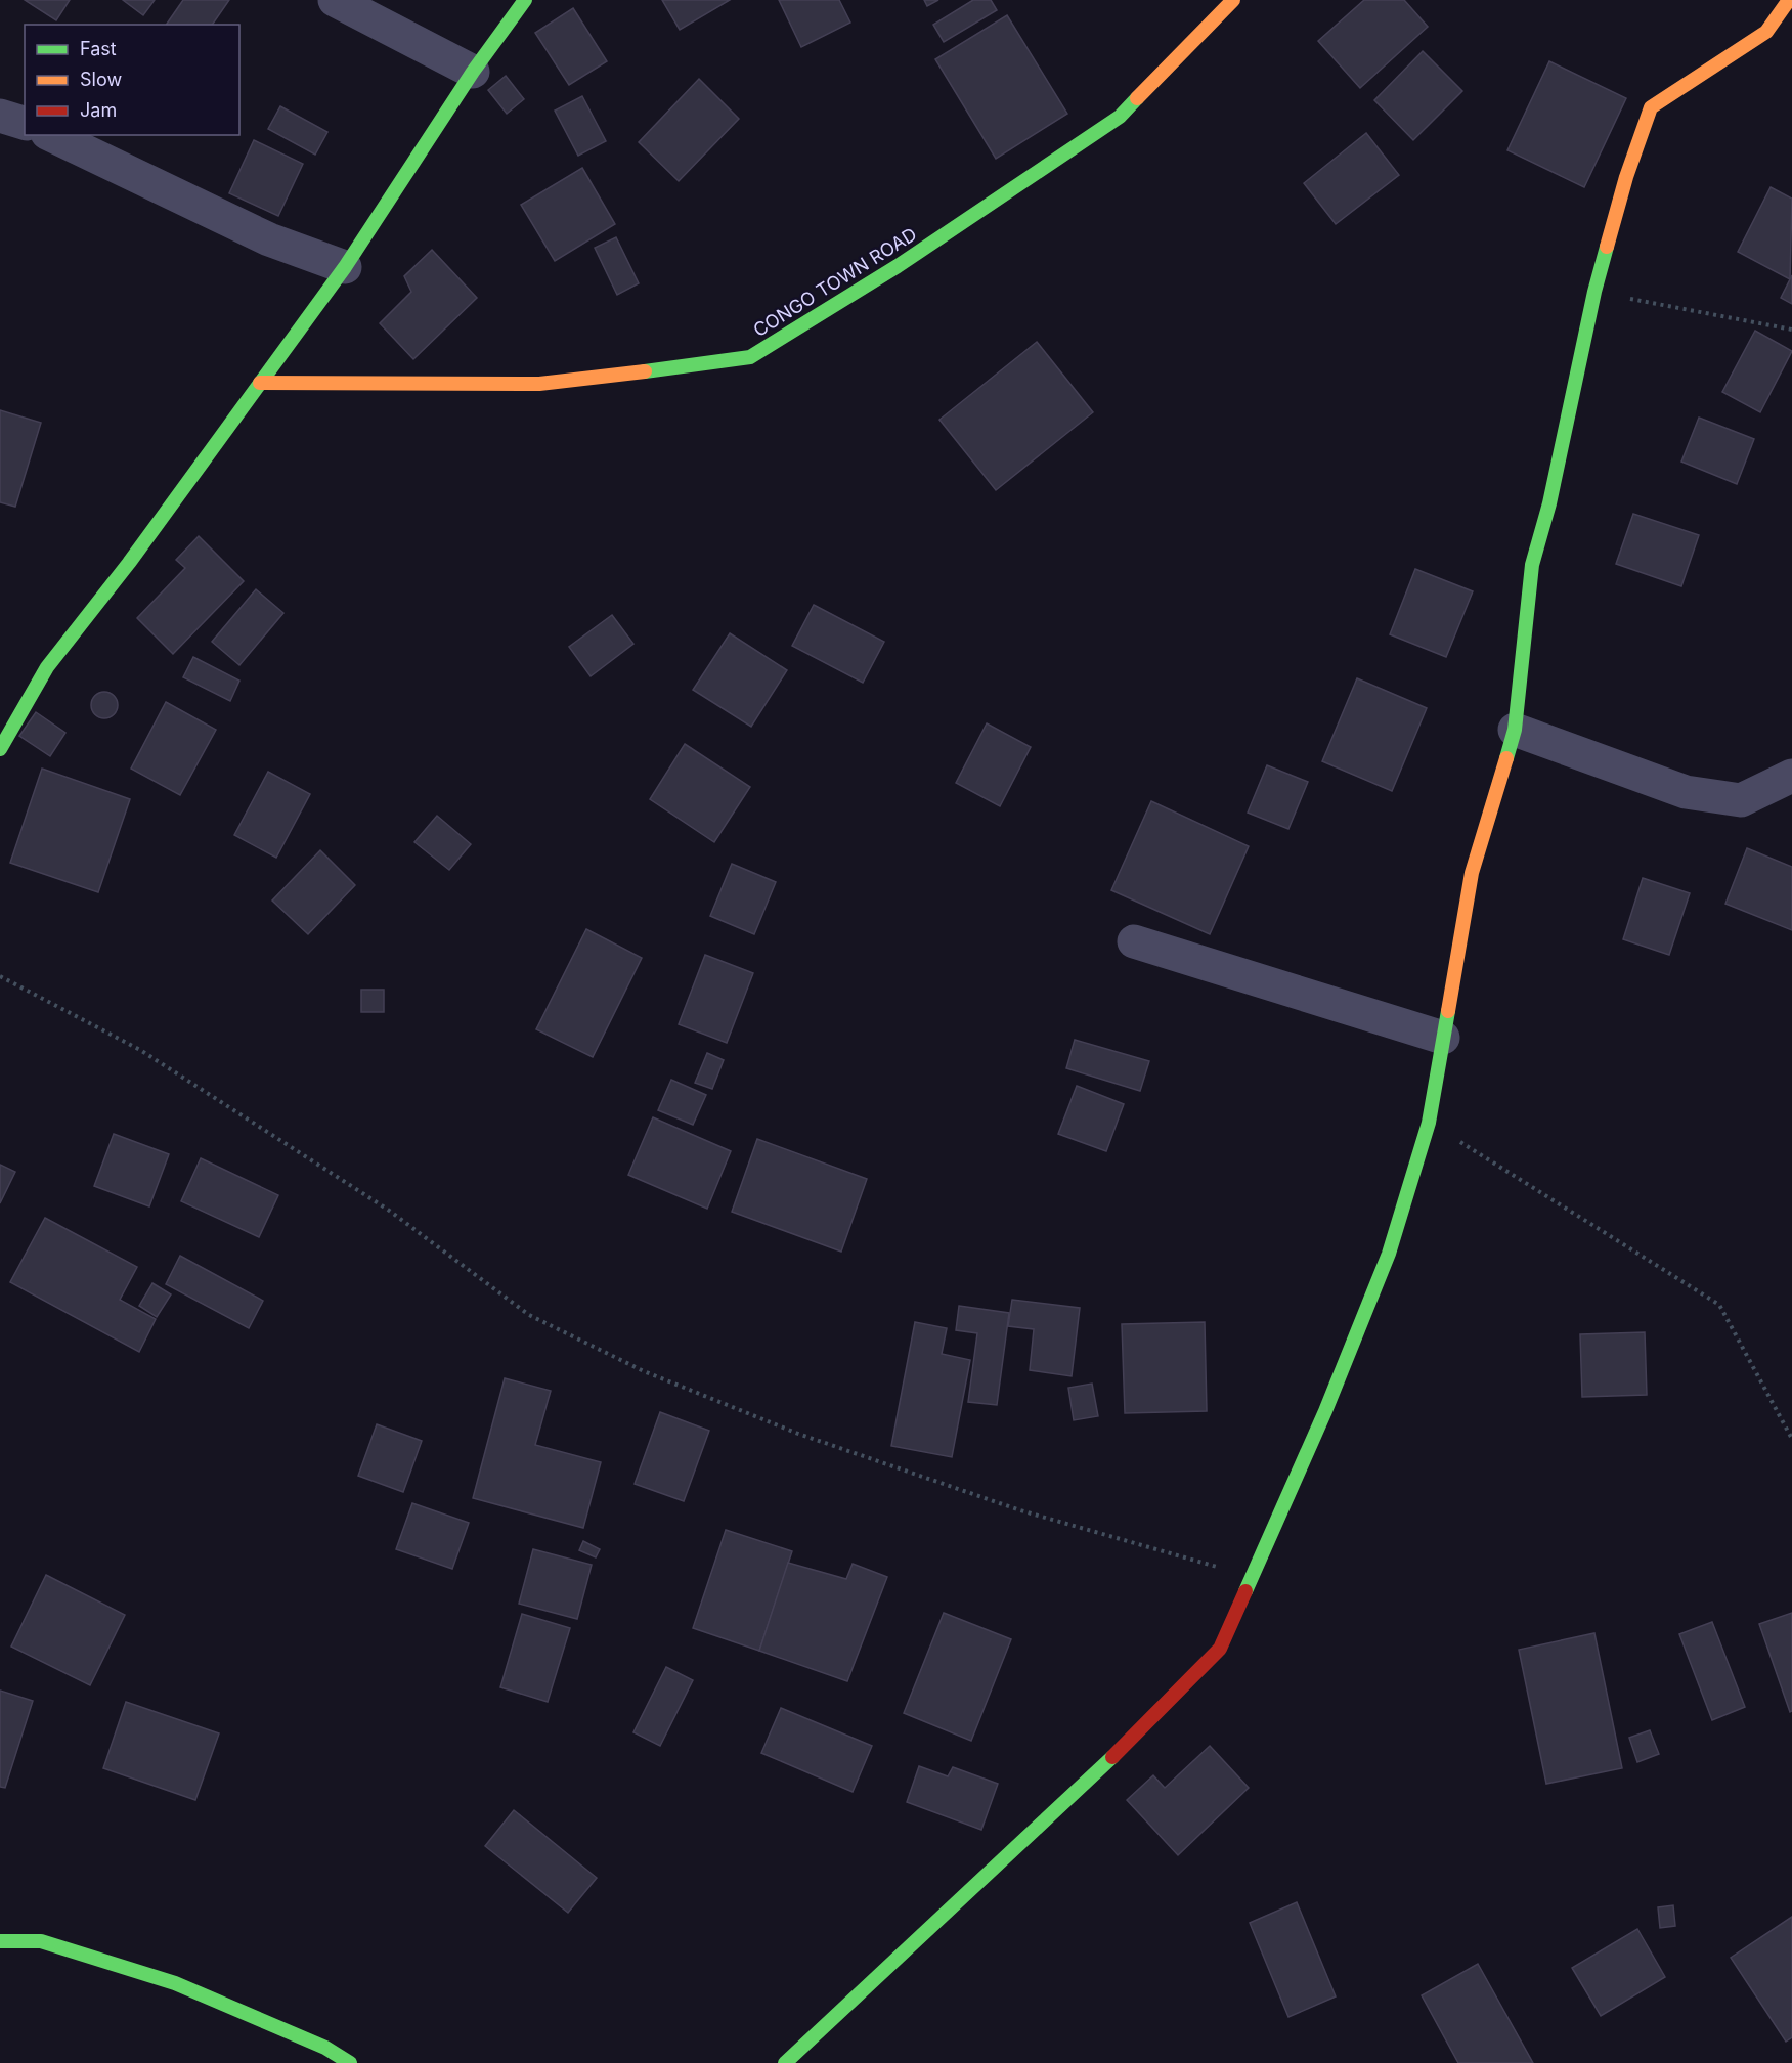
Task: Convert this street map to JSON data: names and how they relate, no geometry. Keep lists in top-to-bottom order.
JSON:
{
  "streets": {
    "street": ["CONGO TOWN ROAD"]
  },
  "legend": ["Fast", "Slow", "Jam"]
}
